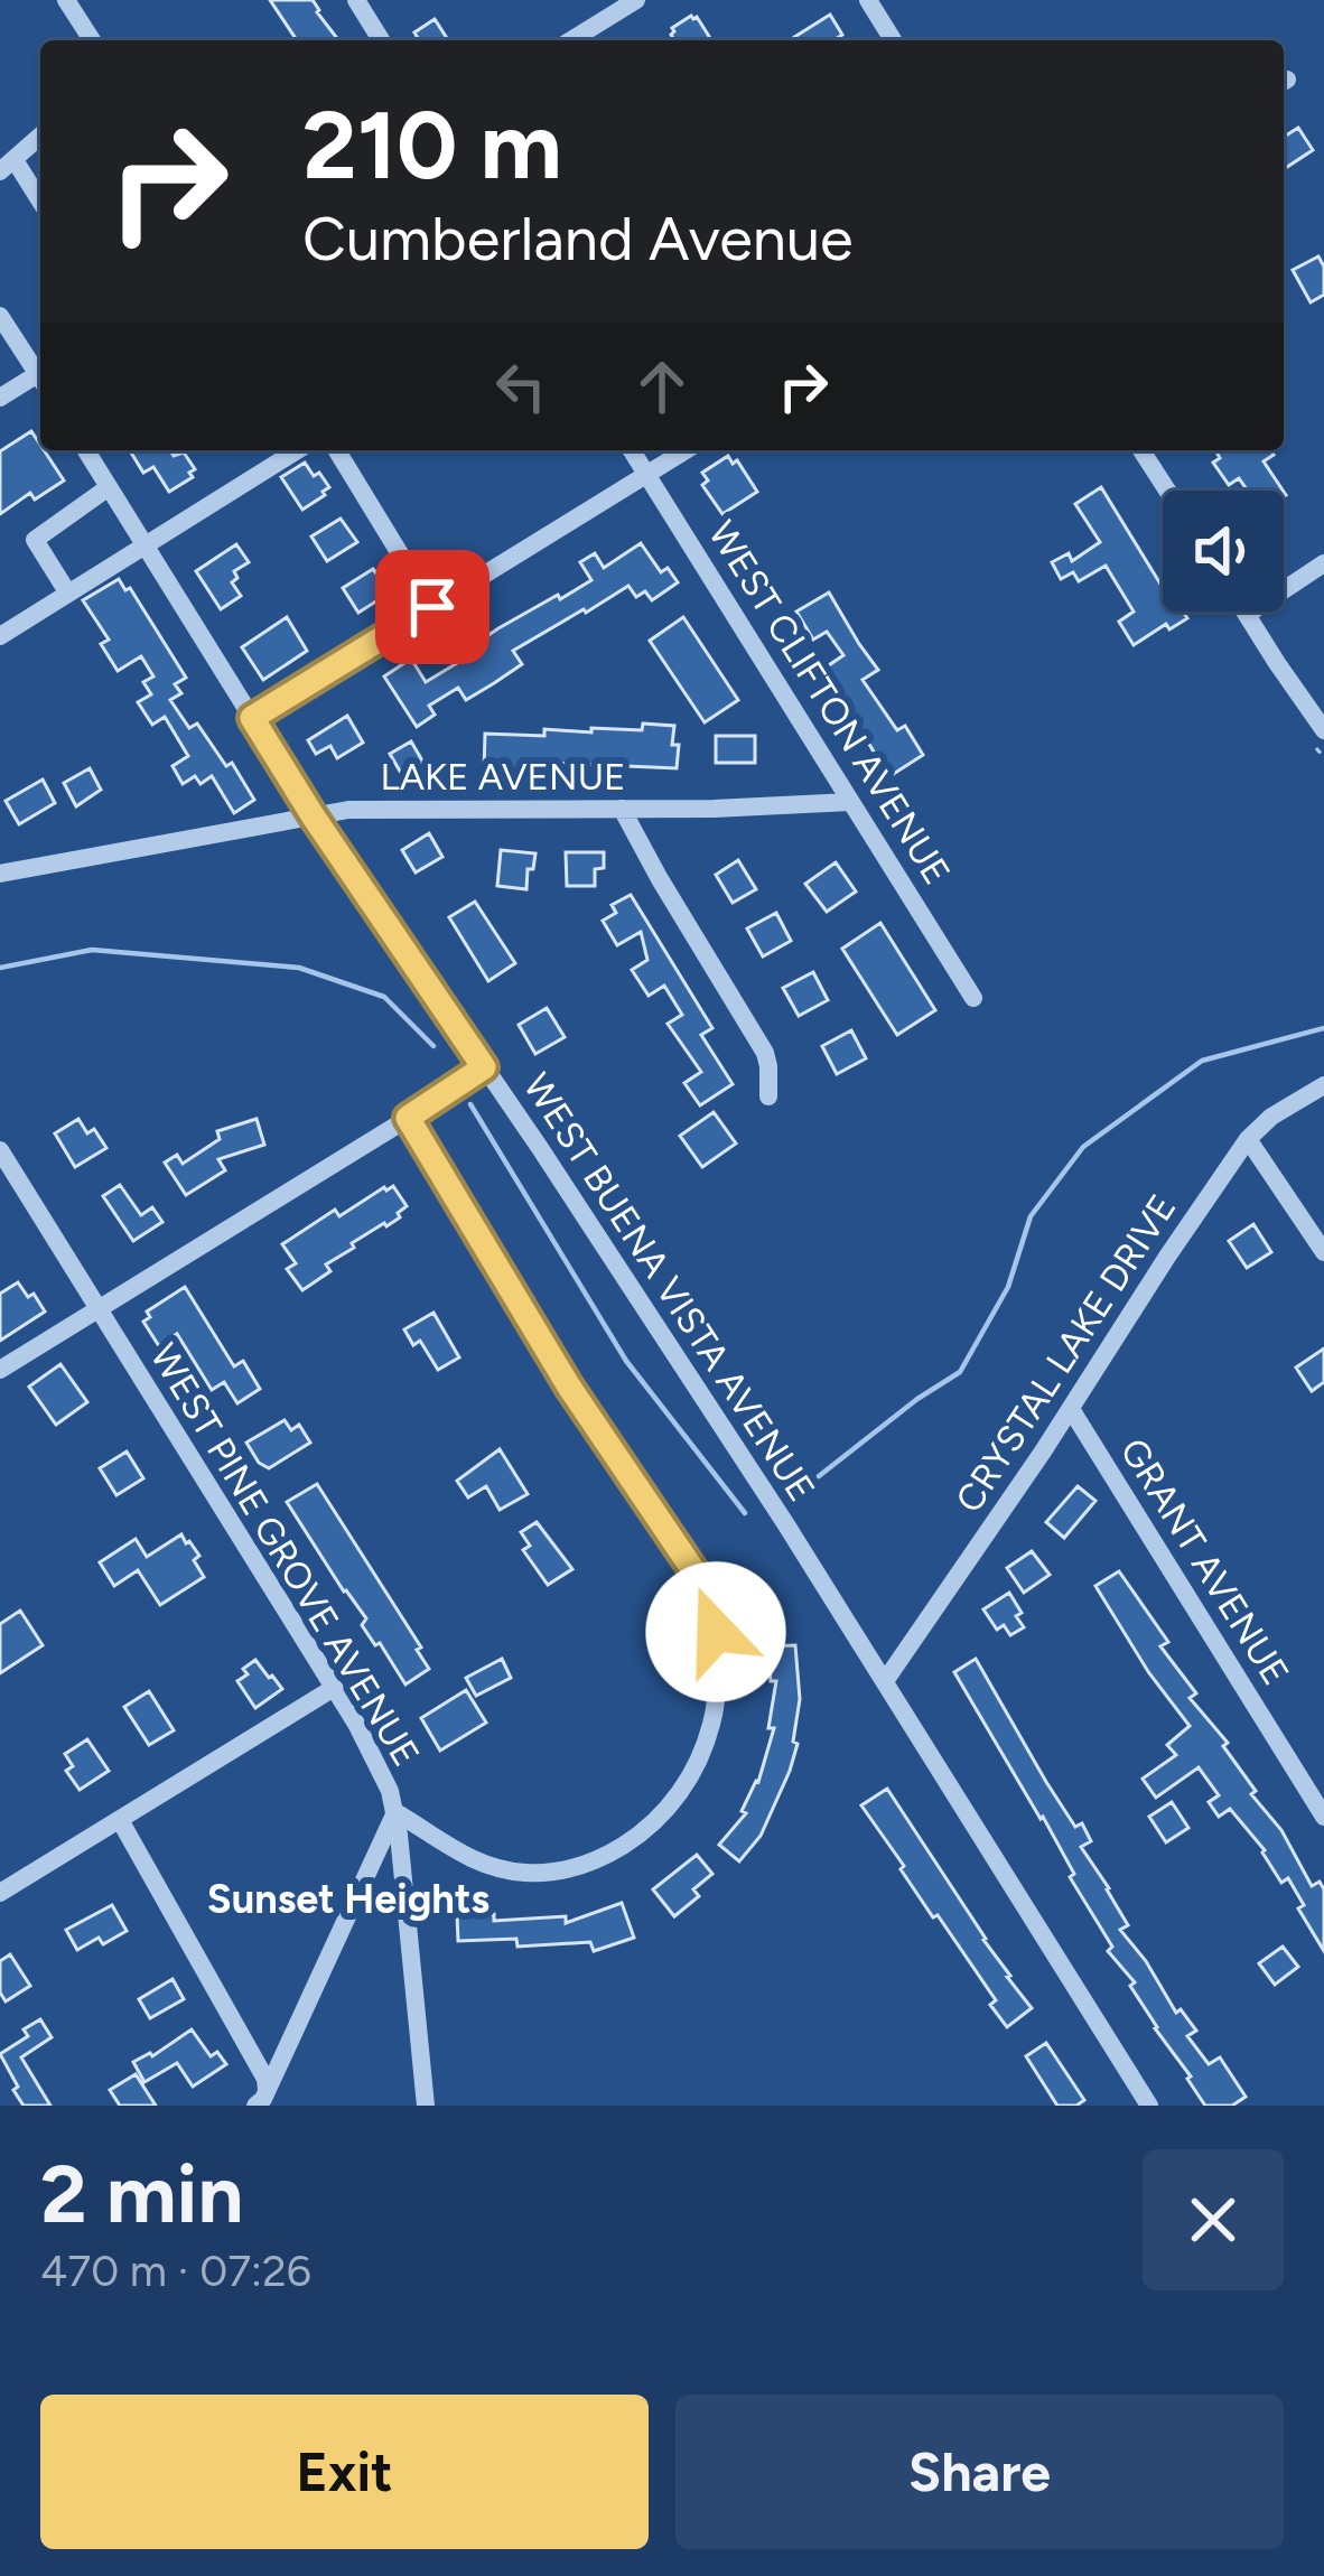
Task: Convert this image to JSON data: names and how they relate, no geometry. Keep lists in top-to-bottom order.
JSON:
{
  "streets": {
    "street": [
      "WEST CLIFTON AVENUE",
      "LAKE AVENUE",
      "WEST BUENA VISTA AVENUE",
      "CRYSTAL LAKE DRIVE",
      "WEST PINE GROVE AVENUE",
      "GRANT AVENUE"
    ]
  },
  "crossings": [
    ["WEST CLIFTON AVENUE", "LAKE AVENUE"],
    ["LAKE AVENUE", "WEST BUENA VISTA AVENUE"],
    ["WEST BUENA VISTA AVENUE", "CRYSTAL LAKE DRIVE"],
    ["CRYSTAL LAKE DRIVE", "GRANT AVENUE"]
  ],
  "districts": ["Sunset Heights"],
  "page": {
    "turn": ["210 m", "Cumberland Avenue"],
    "heading": ["2 min", "470 m · 07:26"],
    "buttons": ["Exit", "Share"]
  }
}
